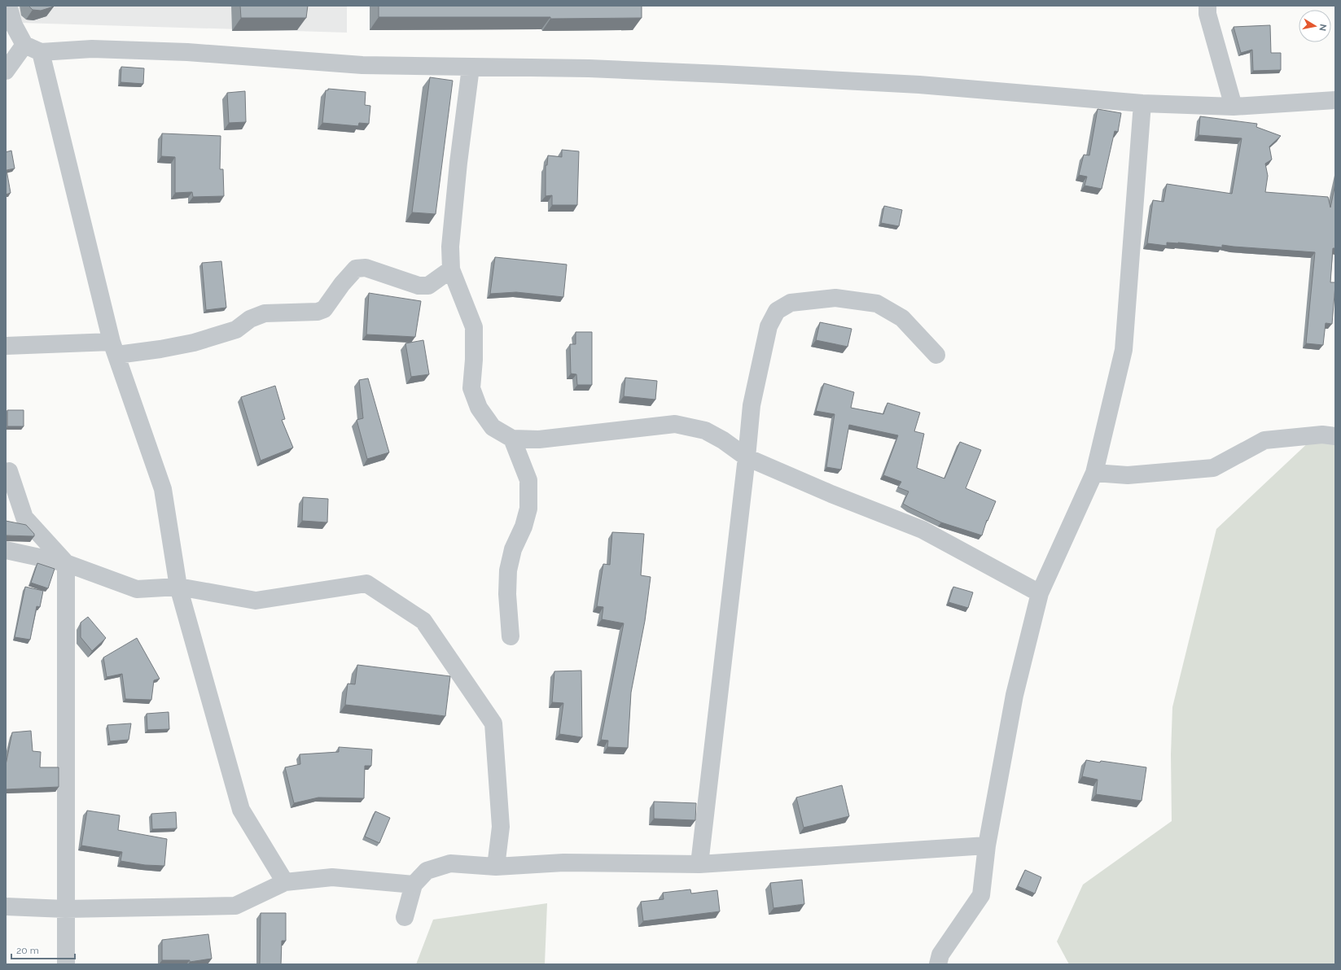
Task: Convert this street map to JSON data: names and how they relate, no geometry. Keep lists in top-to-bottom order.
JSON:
{
  "scale_bar": "20 m",
  "north": "right"
}
